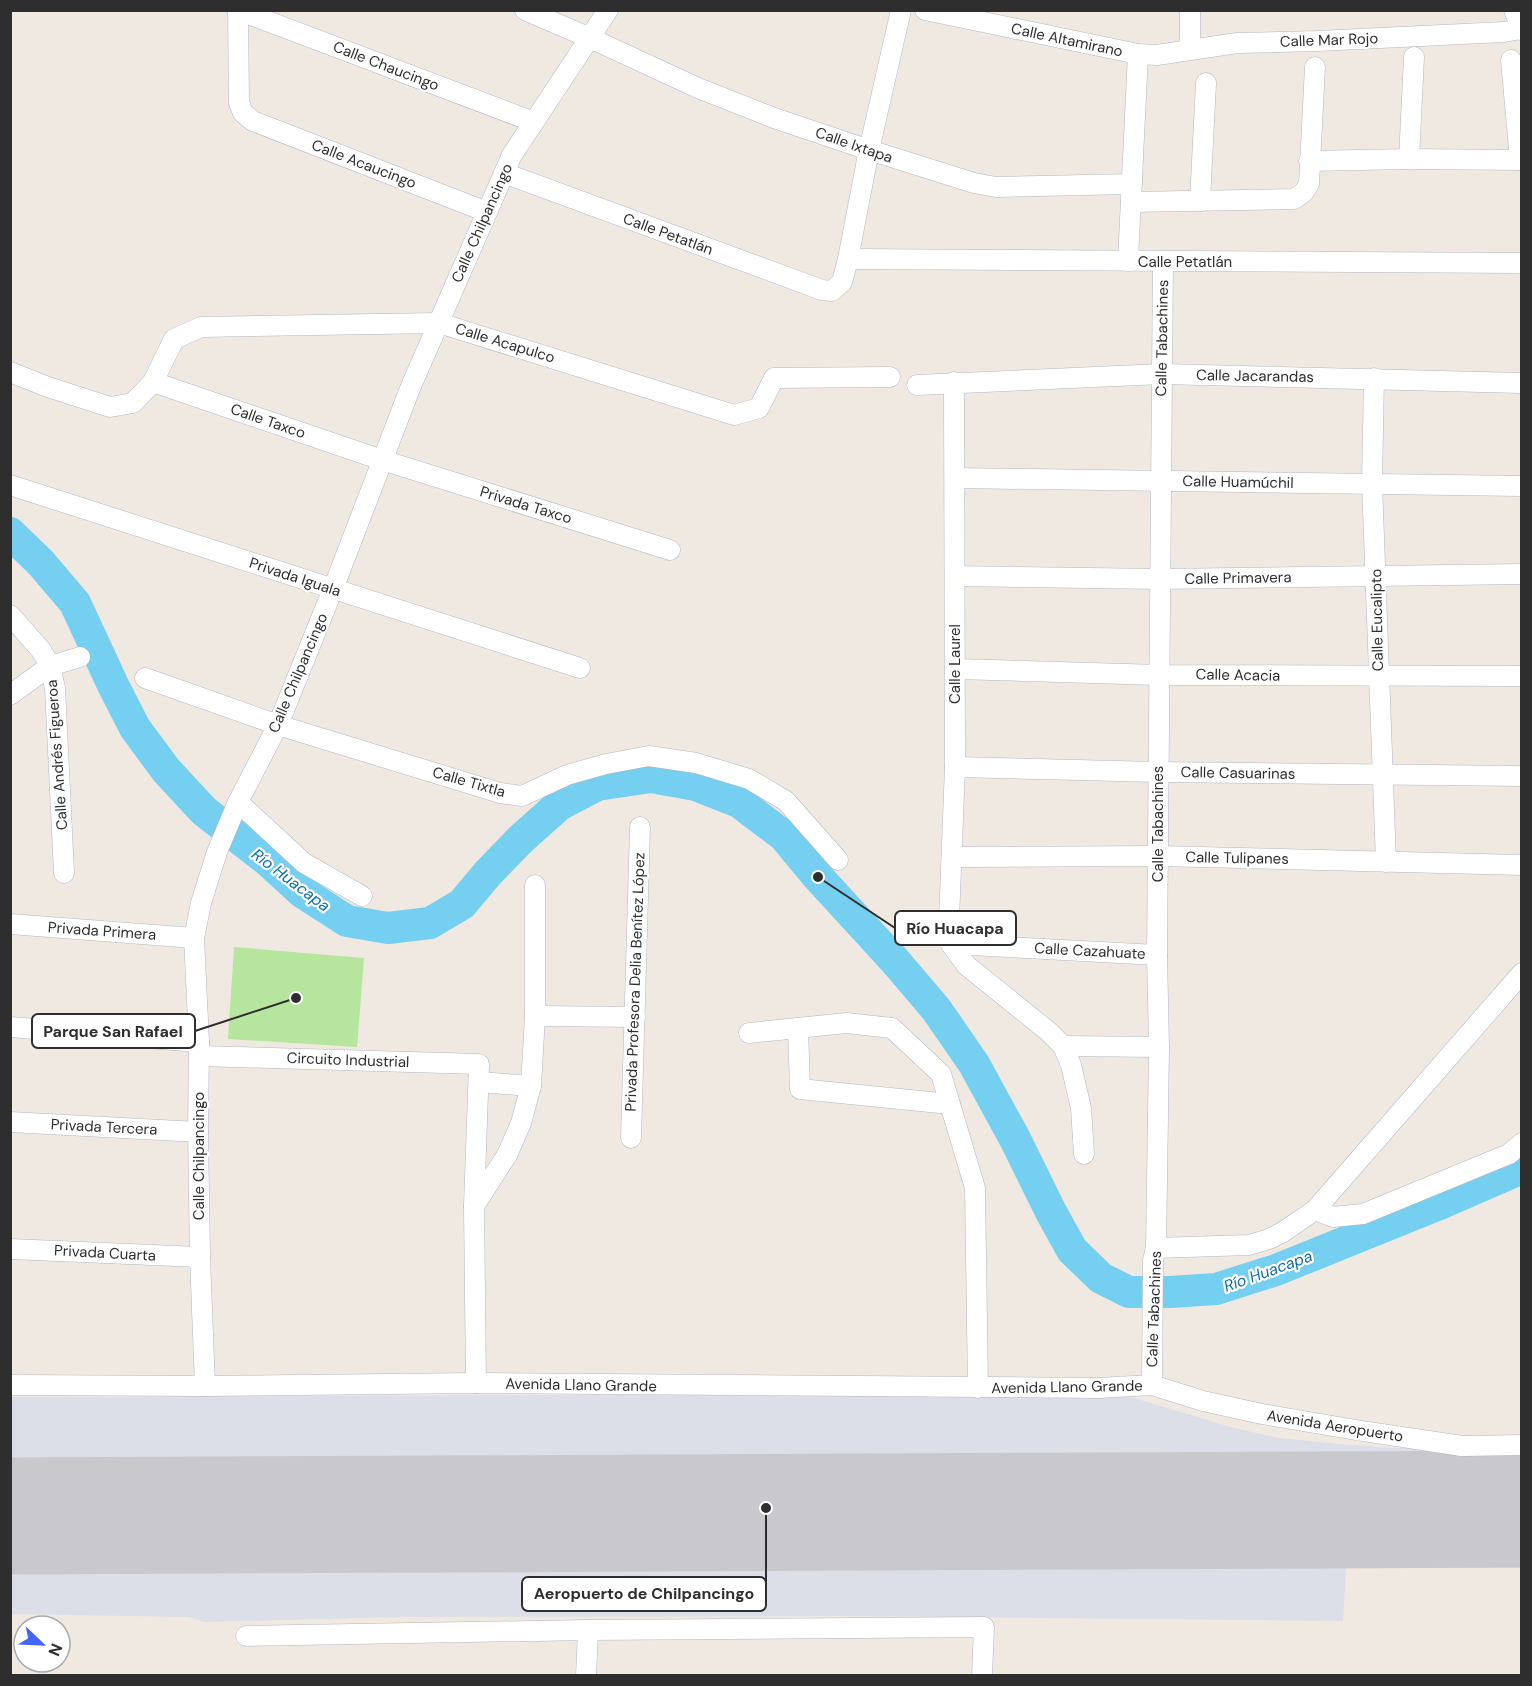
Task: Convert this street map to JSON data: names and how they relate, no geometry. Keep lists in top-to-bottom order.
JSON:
{
  "streets": {
    "street": [
      "Calle Altamirano",
      "Calle Mar Rojo",
      "Calle Chaucingo",
      "Calle Ixtapa",
      "Calle Acaucingo",
      "Calle Chilpancingo",
      "Calle Petatlán",
      "Calle Tabachines",
      "Calle Acapulco",
      "Calle Jacarandas",
      "Calle Taxco",
      "Calle Huamúchil",
      "Privada Taxco",
      "Privada Iguala",
      "Calle Primavera",
      "Calle Eucalipto",
      "Calle Laurel",
      "Calle Acacia",
      "Calle Andrés Figueroa",
      "Calle Casuarinas",
      "Calle Tixtla",
      "Calle Tulipanes",
      "Privada Primera",
      "Calle Cazahuate",
      "Privada Profesora Delia Benítez López",
      "Circuito Industrial",
      "Privada Tercera",
      "Privada Cuarta",
      "Avenida Llano Grande",
      "Avenida Aeropuerto"
    ]
  },
  "crossings": [
    ["Calle Altamirano", "Calle Mar Rojo"],
    ["Calle Chaucingo", "Calle Acaucingo"],
    ["Calle Chaucingo", "Calle Chilpancingo"],
    ["Calle Ixtapa", "Calle Chilpancingo"],
    ["Calle Acaucingo", "Calle Chilpancingo"],
    ["Calle Chilpancingo", "Calle Petatlán"],
    ["Calle Chilpancingo", "Calle Acapulco"],
    ["Calle Chilpancingo", "Calle Taxco"],
    ["Calle Chilpancingo", "Privada Taxco"],
    ["Calle Chilpancingo", "Privada Iguala"],
    ["Calle Chilpancingo", "Calle Tixtla"],
    ["Calle Chilpancingo", "Privada Primera"],
    ["Calle Chilpancingo", "Circuito Industrial"],
    ["Calle Chilpancingo", "Privada Tercera"],
    ["Calle Chilpancingo", "Privada Cuarta"],
    ["Calle Chilpancingo", "Avenida Llano Grande"],
    ["Calle Petatlán", "Calle Tabachines"],
    ["Calle Tabachines", "Calle Jacarandas"],
    ["Calle Tabachines", "Calle Huamúchil"],
    ["Calle Tabachines", "Calle Primavera"],
    ["Calle Tabachines", "Calle Acacia"],
    ["Calle Tabachines", "Calle Casuarinas"],
    ["Calle Tabachines", "Calle Tulipanes"],
    ["Calle Tabachines", "Calle Cazahuate"],
    ["Calle Tabachines", "Avenida Llano Grande"],
    ["Calle Tabachines", "Avenida Aeropuerto"],
    ["Calle Acapulco", "Calle Taxco"],
    ["Calle Jacarandas", "Calle Eucalipto"],
    ["Calle Jacarandas", "Calle Laurel"],
    ["Calle Taxco", "Privada Taxco"],
    ["Calle Huamúchil", "Calle Eucalipto"],
    ["Calle Huamúchil", "Calle Laurel"],
    ["Calle Primavera", "Calle Eucalipto"],
    ["Calle Primavera", "Calle Laurel"],
    ["Calle Eucalipto", "Calle Acacia"],
    ["Calle Eucalipto", "Calle Casuarinas"],
    ["Calle Eucalipto", "Calle Tulipanes"],
    ["Calle Laurel", "Calle Acacia"],
    ["Calle Laurel", "Calle Casuarinas"],
    ["Calle Laurel", "Calle Tulipanes"],
    ["Calle Laurel", "Calle Cazahuate"],
    ["Avenida Llano Grande", "Avenida Aeropuerto"]
  ],
  "water": ["Río Huacapa"],
  "places": ["Río Huacapa", "Parque San Rafael", "Aeropuerto de Chilpancingo"],
  "north": "bottom right"
}
